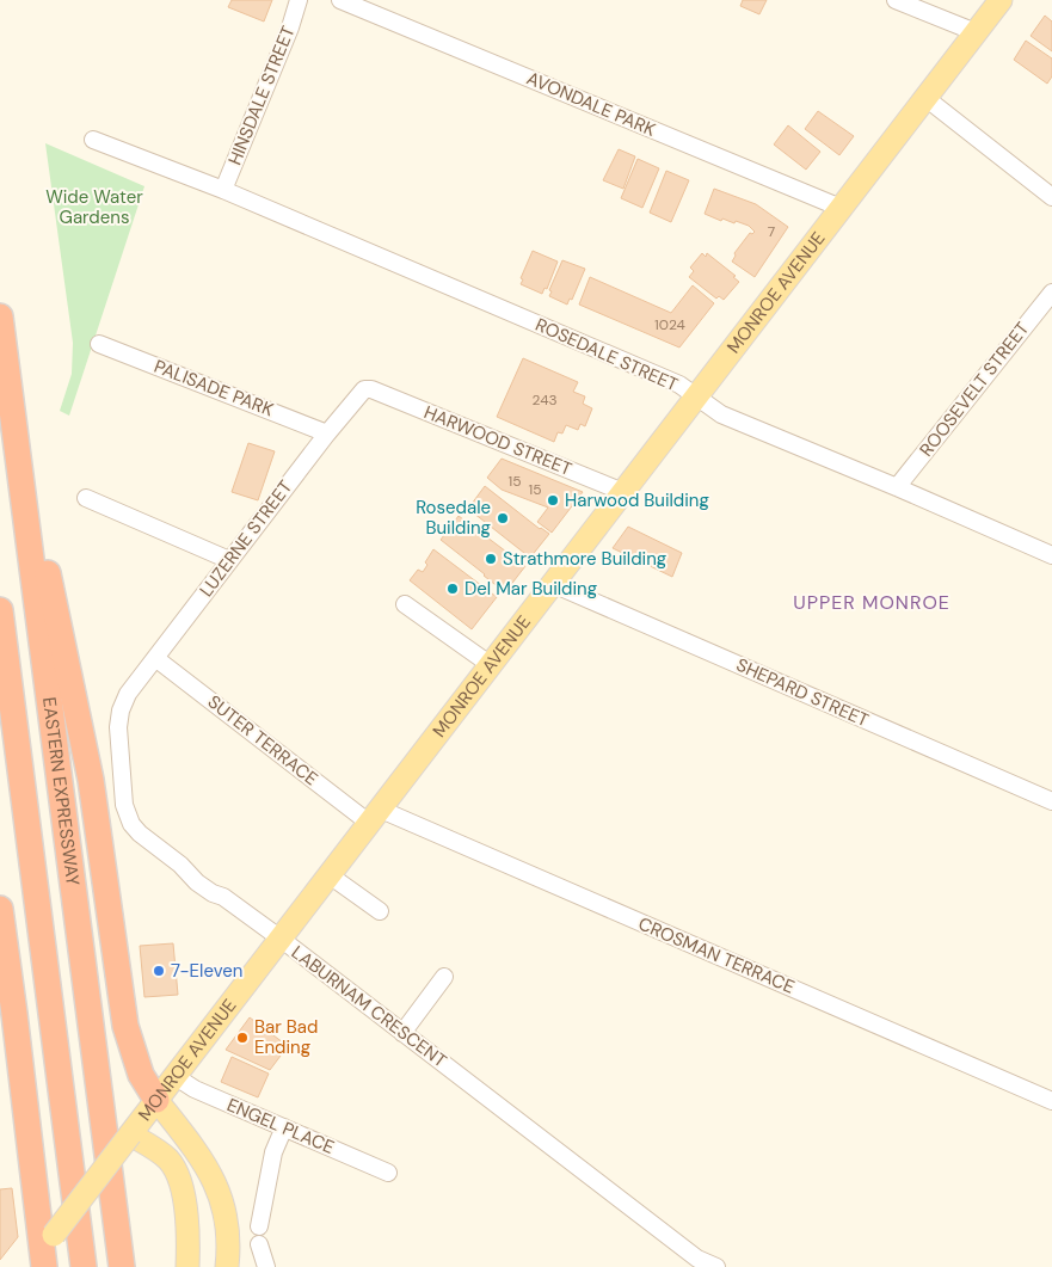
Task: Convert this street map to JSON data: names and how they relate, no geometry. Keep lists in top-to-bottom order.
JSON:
{
  "streets": {
    "highway": ["EASTERN EXPRESSWAY"],
    "main road": ["MONROE AVENUE"],
    "street": [
      "HINSDALE STREET",
      "AVONDALE PARK",
      "ROSEDALE STREET",
      "PALISADE PARK",
      "ROOSEVELT STREET",
      "HARWOOD STREET",
      "LUZERNE STREET",
      "SHEPARD STREET",
      "SUTER TERRACE",
      "CROSMAN TERRACE",
      "LABURNAM CRESCENT",
      "ENGEL PLACE"
    ]
  },
  "crossings": [
    ["HINSDALE STREET", "ROSEDALE STREET"],
    ["AVONDALE PARK", "MONROE AVENUE"],
    ["MONROE AVENUE", "ROSEDALE STREET"],
    ["MONROE AVENUE", "HARWOOD STREET"],
    ["MONROE AVENUE", "SHEPARD STREET"],
    ["MONROE AVENUE", "SUTER TERRACE"],
    ["MONROE AVENUE", "CROSMAN TERRACE"],
    ["MONROE AVENUE", "LABURNAM CRESCENT"],
    ["MONROE AVENUE", "ENGEL PLACE"],
    ["ROSEDALE STREET", "ROOSEVELT STREET"],
    ["PALISADE PARK", "LUZERNE STREET"],
    ["HARWOOD STREET", "LUZERNE STREET"],
    ["LUZERNE STREET", "SUTER TERRACE"],
    ["LUZERNE STREET", "LABURNAM CRESCENT"],
    ["SUTER TERRACE", "CROSMAN TERRACE"]
  ],
  "districts": ["UPPER MONROE"],
  "parks": ["Wide Water Gardens"],
  "places": [
    "Harwood Building",
    "Rosedale Building",
    "Strathmore Building",
    "Del Mar Building",
    "7-Eleven",
    "Bar Bad Ending"
  ],
  "house_numbers": [
    "7",
    "1024",
    "243",
    "15",
    "15"
  ]
}
